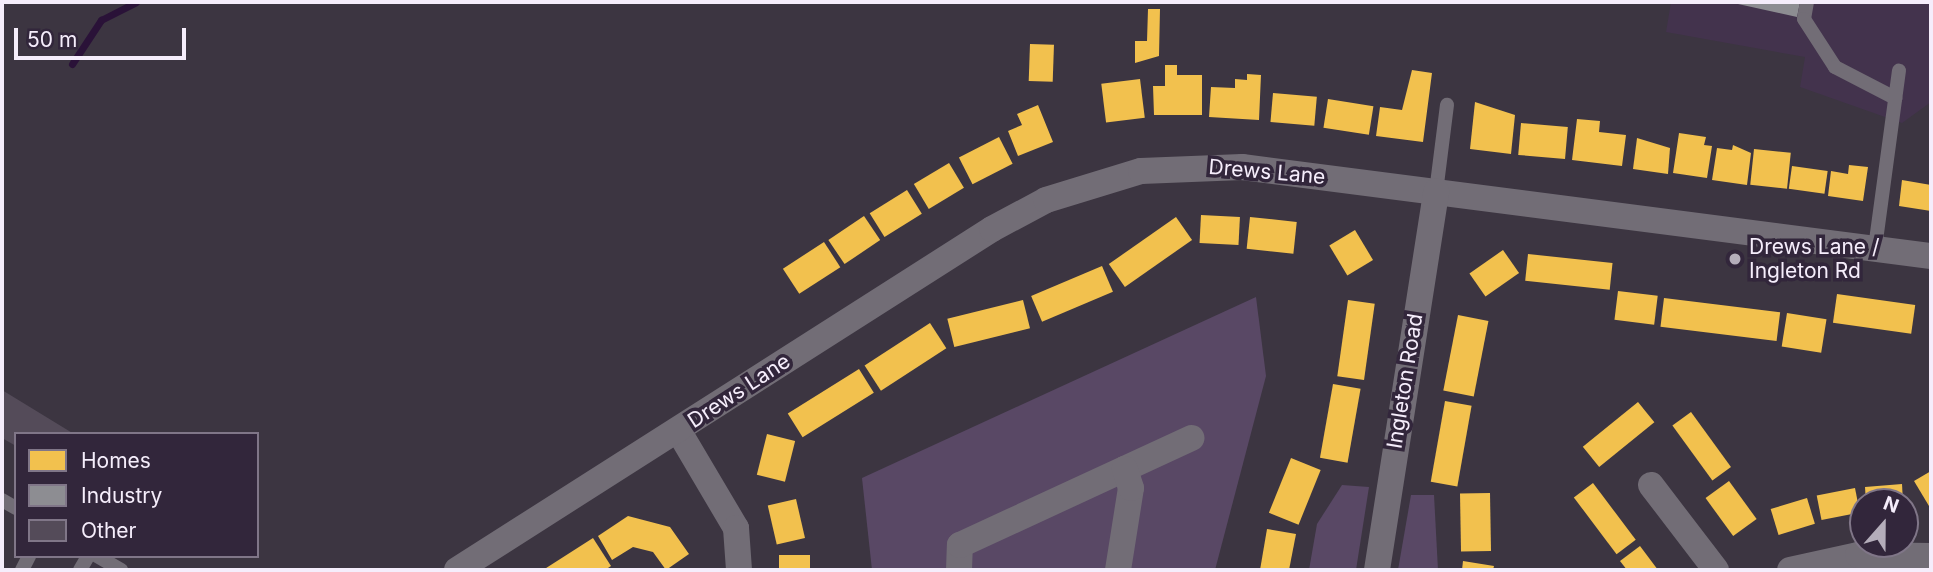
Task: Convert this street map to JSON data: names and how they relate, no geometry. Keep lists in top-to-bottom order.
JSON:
{
  "streets": {
    "street": ["Drews Lane", "Ingleton Road"]
  },
  "crossings": [
    ["Drews Lane", "Ingleton Road"]
  ],
  "places": ["Drews Lane / Ingleton Rd"],
  "legend": ["Homes", "Industry", "Other"],
  "scale_bar": "50 m",
  "north": "top"
}
